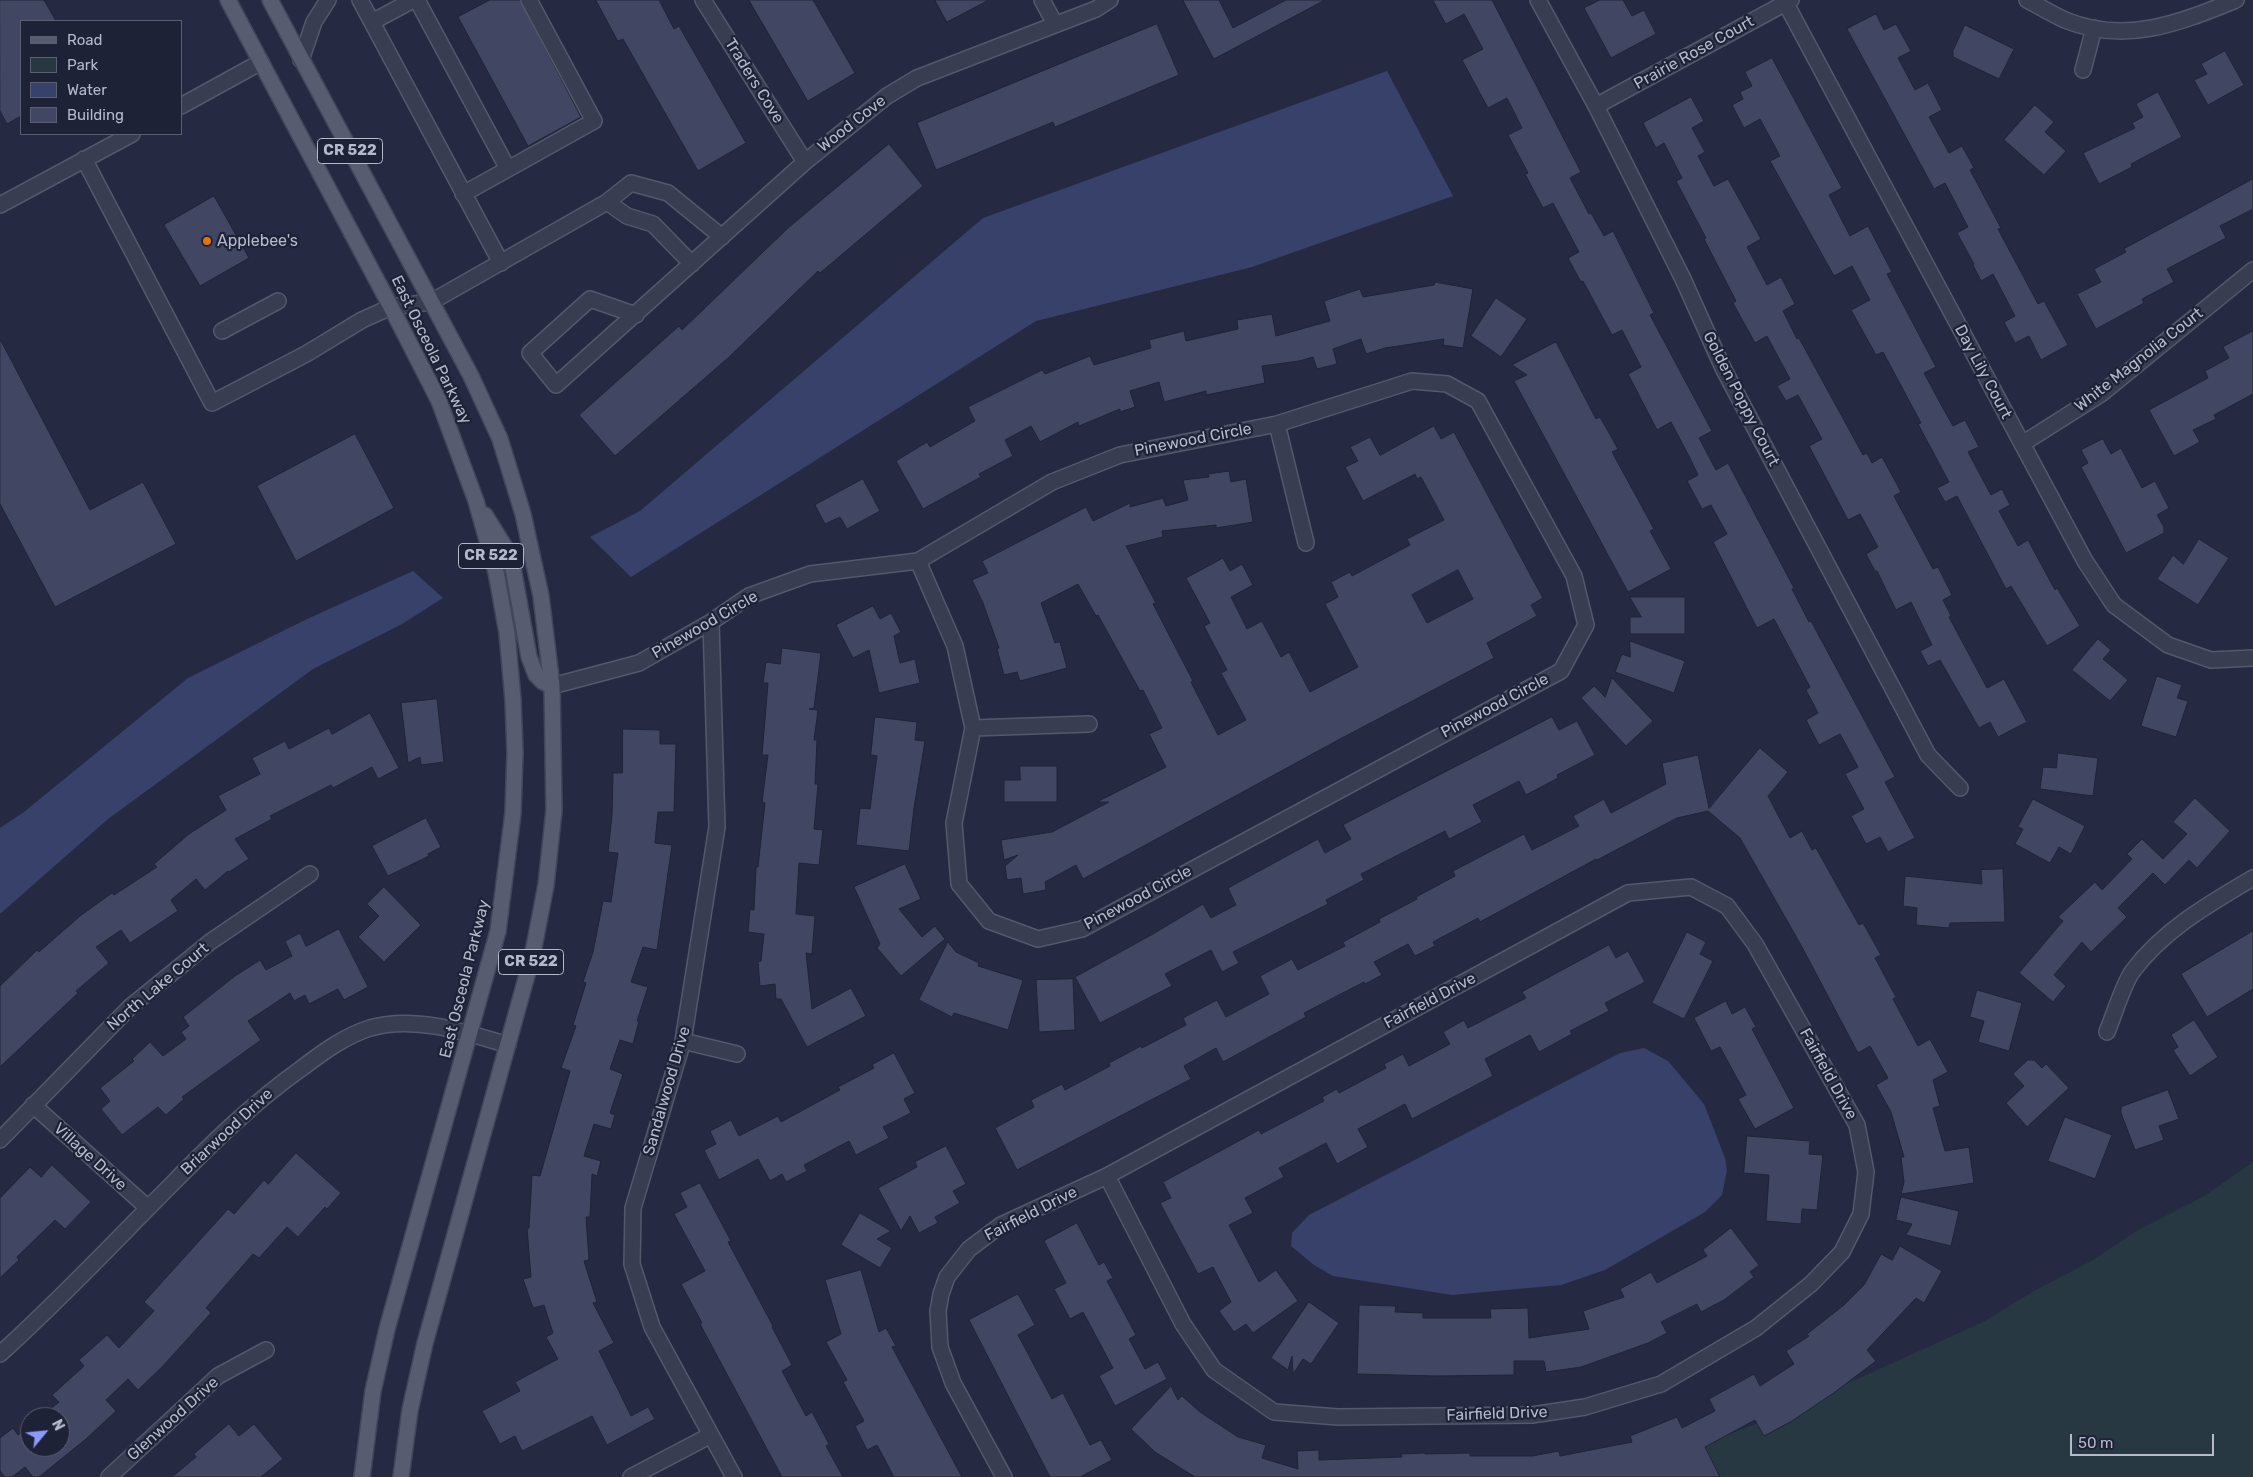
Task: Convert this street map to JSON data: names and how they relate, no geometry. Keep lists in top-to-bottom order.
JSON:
{
  "streets": {
    "main road": ["CR 522", "East Osceola Parkway"],
    "street": [
      "Prairie Rose Court",
      "Traders Cove",
      "Wood Cove",
      "White Magnolia Court",
      "Day Lily Court",
      "Golden Poppy Court",
      "Pinewood Circle",
      "North Lake Court",
      "Fairfield Drive",
      "Sandalwood Drive",
      "Briarwood Drive",
      "Village Drive",
      "Glenwood Drive"
    ]
  },
  "crossings": [
    ["Prairie Rose Court", "Day Lily Court"],
    ["Prairie Rose Court", "Golden Poppy Court"],
    ["Traders Cove", "Wood Cove"],
    ["East Osceola Parkway", "Pinewood Circle"],
    ["East Osceola Parkway", "Briarwood Drive"],
    ["White Magnolia Court", "Day Lily Court"],
    ["Pinewood Circle", "Sandalwood Drive"],
    ["North Lake Court", "Village Drive"],
    ["Briarwood Drive", "Village Drive"]
  ],
  "places": ["Applebee's"],
  "legend": [
    "Road",
    "Park",
    "Water",
    "Building"
  ],
  "scale_bar": "50 m",
  "north": "top right"
}
